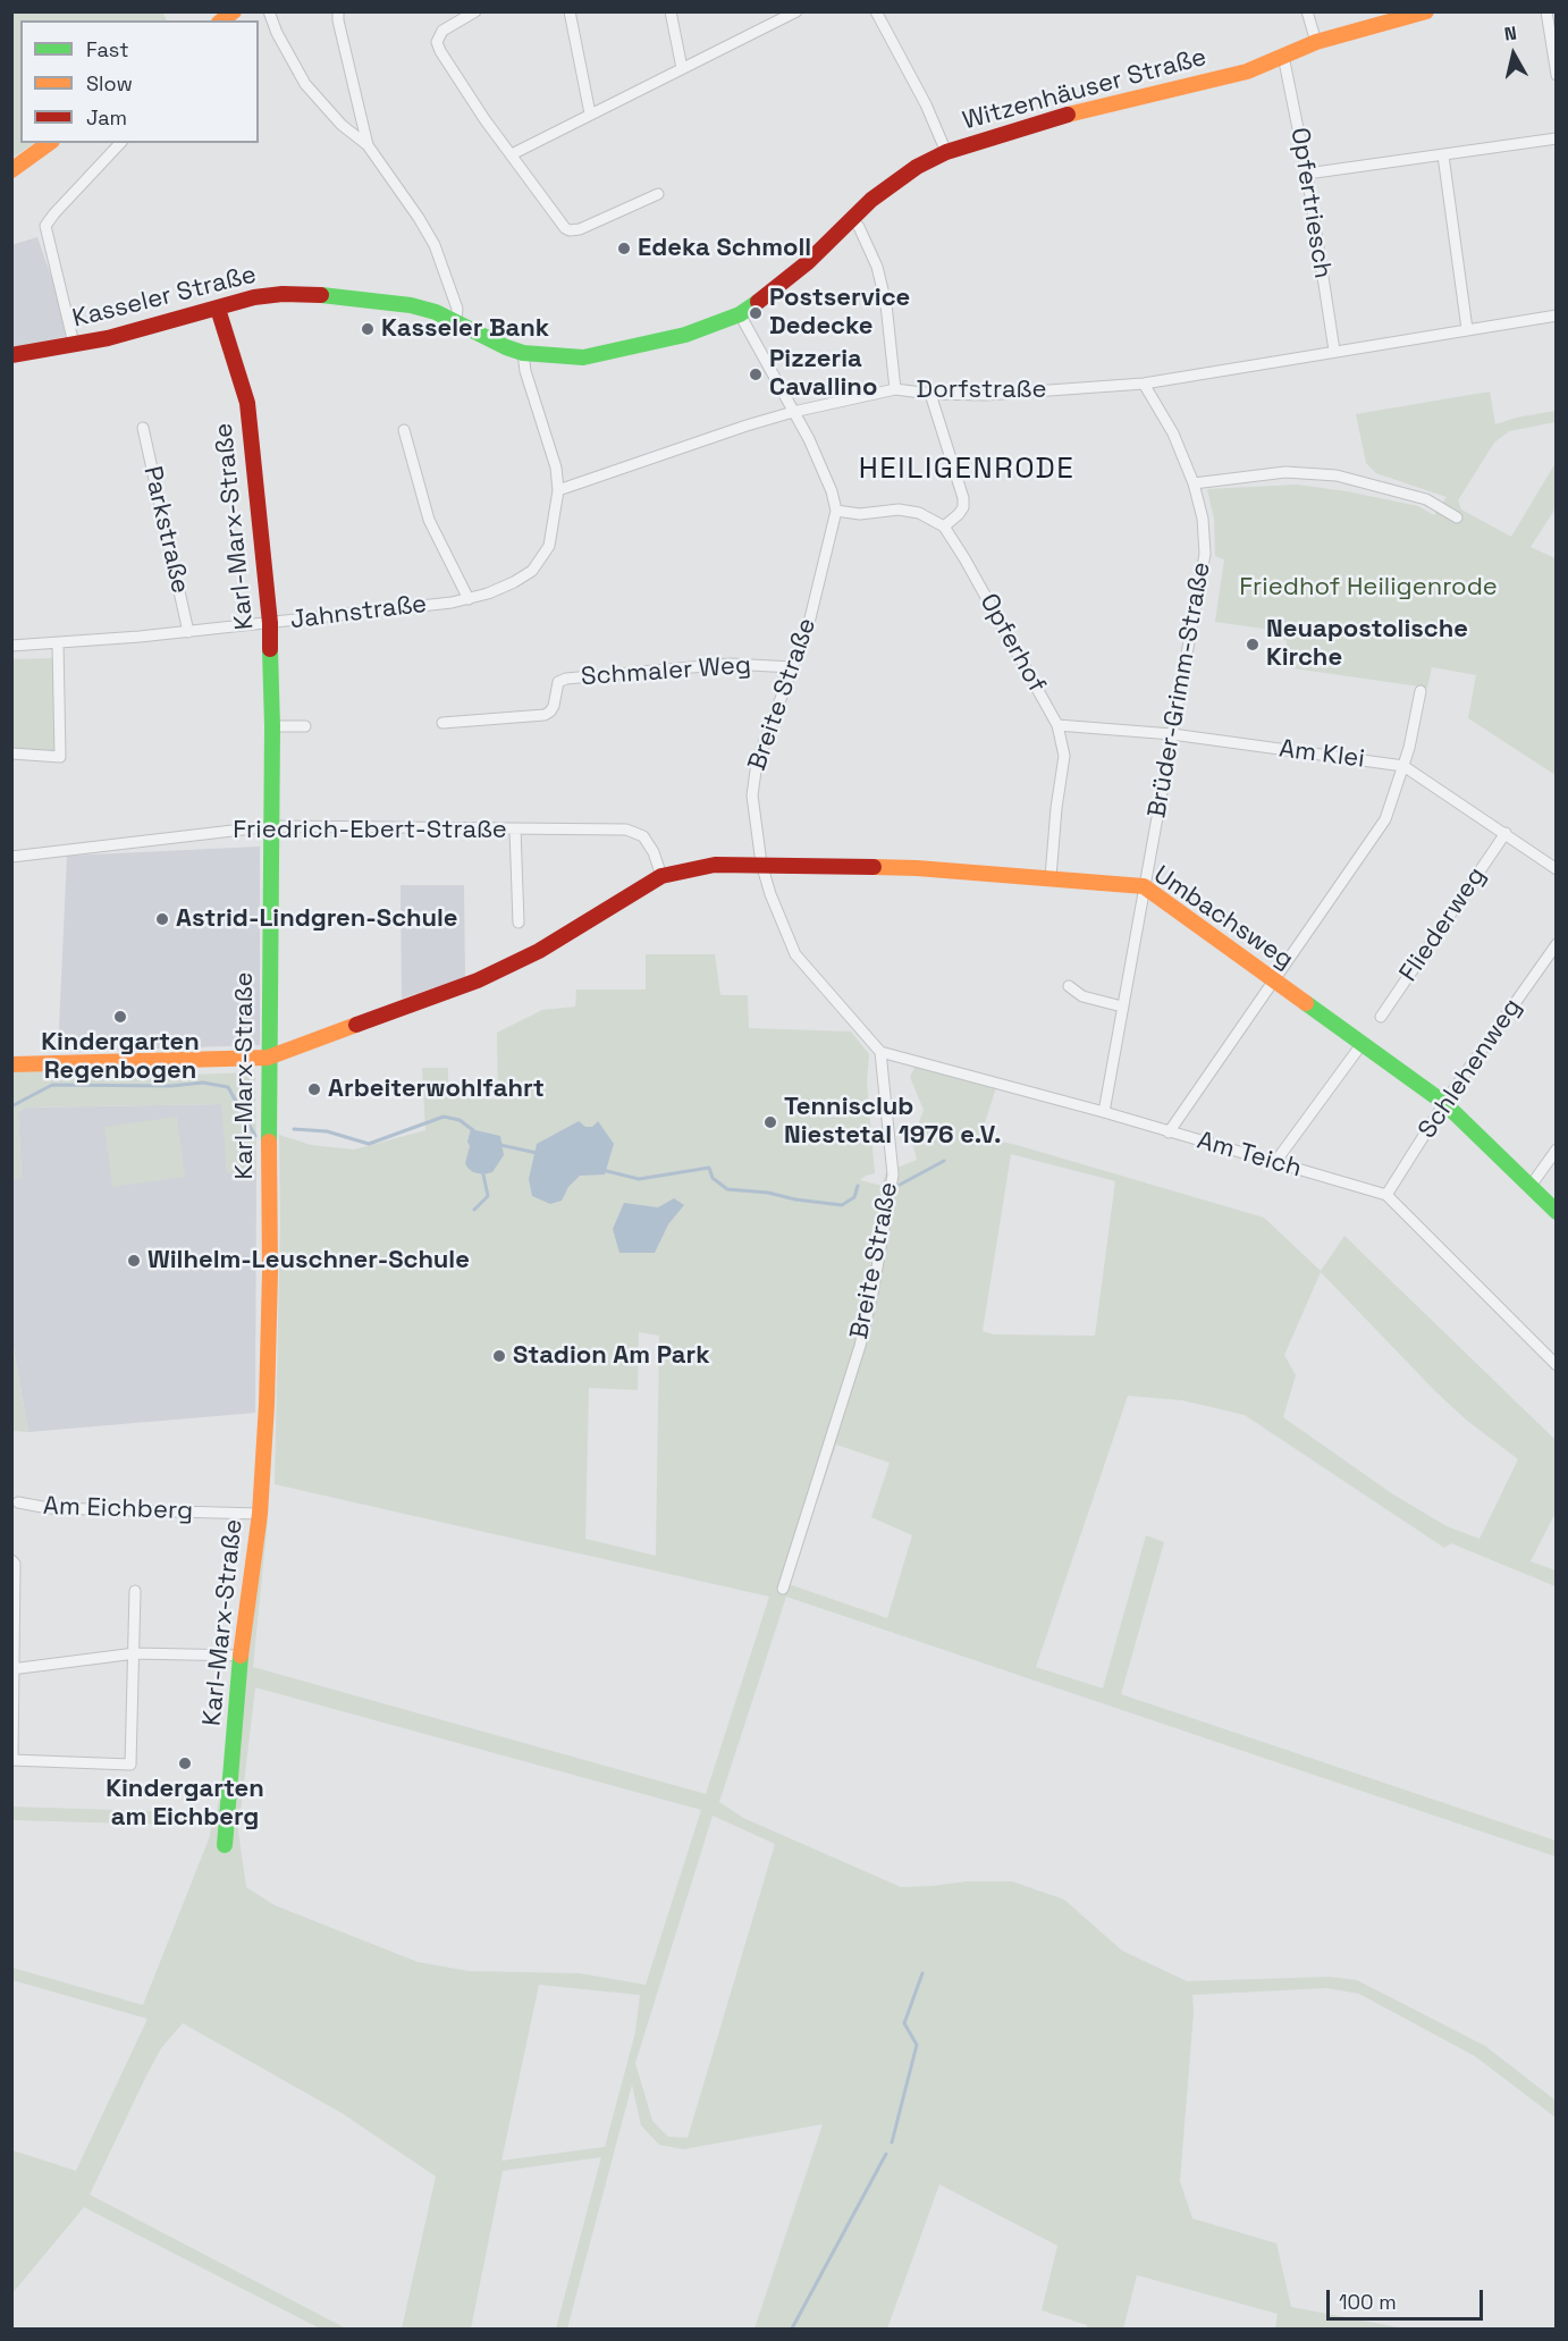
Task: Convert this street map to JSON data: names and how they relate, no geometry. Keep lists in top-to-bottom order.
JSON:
{
  "streets": {
    "street": [
      "Witzenhäuser Straße",
      "Opfertriesch",
      "Kasseler Straße",
      "Dorfstraße",
      "Karl-Marx-Straße",
      "Parkstraße",
      "Jahnstraße",
      "Opferhof",
      "Schmaler Weg",
      "Brüder-Grimm-Straße",
      "Breite Straße",
      "Am Klei",
      "Friedrich-Ebert-Straße",
      "Umbachsweg",
      "Fliederweg",
      "Schlehenweg",
      "Am Teich",
      "Am Eichberg"
    ]
  },
  "crossings": [
    ["Witzenhäuser Straße", "Opfertriesch"],
    ["Witzenhäuser Straße", "Kasseler Straße"],
    ["Opfertriesch", "Dorfstraße"],
    ["Kasseler Straße", "Karl-Marx-Straße"],
    ["Dorfstraße", "Jahnstraße"],
    ["Dorfstraße", "Brüder-Grimm-Straße"],
    ["Karl-Marx-Straße", "Jahnstraße"],
    ["Karl-Marx-Straße", "Friedrich-Ebert-Straße"],
    ["Karl-Marx-Straße", "Umbachsweg"],
    ["Karl-Marx-Straße", "Am Eichberg"],
    ["Parkstraße", "Jahnstraße"],
    ["Opferhof", "Am Klei"],
    ["Opferhof", "Umbachsweg"],
    ["Schmaler Weg", "Breite Straße"],
    ["Brüder-Grimm-Straße", "Am Klei"],
    ["Brüder-Grimm-Straße", "Umbachsweg"],
    ["Brüder-Grimm-Straße", "Am Teich"],
    ["Breite Straße", "Umbachsweg"],
    ["Breite Straße", "Am Teich"],
    ["Am Klei", "Fliederweg"],
    ["Friedrich-Ebert-Straße", "Umbachsweg"],
    ["Umbachsweg", "Schlehenweg"],
    ["Schlehenweg", "Am Teich"]
  ],
  "districts": ["HEILIGENRODE"],
  "parks": ["Friedhof Heiligenrode"],
  "places": [
    "Edeka Schmoll",
    "Postservice Dedecke",
    "Kasseler Bank",
    "Pizzeria Cavallino",
    "Neuapostolische Kirche",
    "Astrid-Lindgren-Schule",
    "Kindergarten Regenbogen",
    "Arbeiterwohlfahrt",
    "Tennisclub Niestetal 1976 e.V.",
    "Wilhelm-Leuschner-Schule",
    "Stadion Am Park",
    "Kindergarten am Eichberg"
  ],
  "legend": ["Fast", "Slow", "Jam"],
  "scale_bar": "100 m",
  "north": "top"
}
